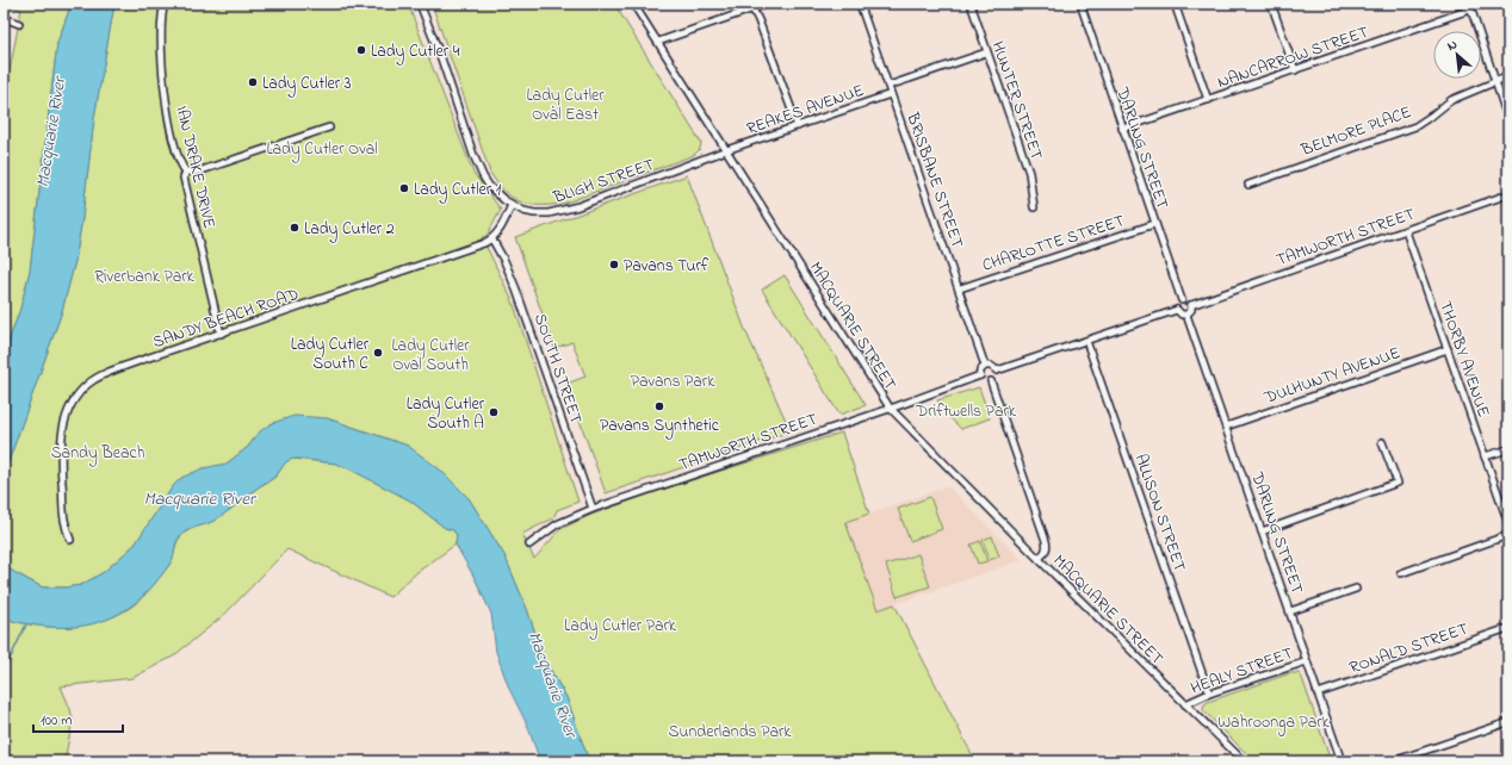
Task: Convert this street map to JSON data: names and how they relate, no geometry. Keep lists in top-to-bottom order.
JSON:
{
  "streets": {
    "street": [
      "NANCARROW STREET",
      "HUNTER STREET",
      "REAKES AVENUE",
      "BELMORE PLACE",
      "DARLING STREET",
      "IAN DRAKE DRIVE",
      "BLIGH STREET",
      "BRISBANE STREET",
      "TAMWORTH STREET",
      "CHARLOTTE STREET",
      "SANDY BEACH ROAD",
      "MACQUARIE STREET",
      "THORBY AVENUE",
      "SOUTH STREET",
      "DULHUNTY AVENUE",
      "ALLISON STREET",
      "RONALD STREET",
      "HEALY STREET"
    ]
  },
  "crossings": [
    ["NANCARROW STREET", "DARLING STREET"],
    ["HUNTER STREET", "REAKES AVENUE"],
    ["REAKES AVENUE", "BLIGH STREET"],
    ["REAKES AVENUE", "BRISBANE STREET"],
    ["REAKES AVENUE", "MACQUARIE STREET"],
    ["DARLING STREET", "TAMWORTH STREET"],
    ["DARLING STREET", "CHARLOTTE STREET"],
    ["DARLING STREET", "DULHUNTY AVENUE"],
    ["DARLING STREET", "RONALD STREET"],
    ["DARLING STREET", "HEALY STREET"],
    ["IAN DRAKE DRIVE", "SANDY BEACH ROAD"],
    ["BLIGH STREET", "MACQUARIE STREET"],
    ["BRISBANE STREET", "TAMWORTH STREET"],
    ["BRISBANE STREET", "CHARLOTTE STREET"],
    ["TAMWORTH STREET", "MACQUARIE STREET"],
    ["TAMWORTH STREET", "THORBY AVENUE"],
    ["TAMWORTH STREET", "SOUTH STREET"],
    ["SANDY BEACH ROAD", "SOUTH STREET"],
    ["MACQUARIE STREET", "HEALY STREET"],
    ["THORBY AVENUE", "DULHUNTY AVENUE"],
    ["ALLISON STREET", "HEALY STREET"]
  ],
  "water": ["Macquarie River"],
  "parks": [
    "Lady Cutler Oval East",
    "Lady Cutler Oval",
    "Riverbank Park",
    "Lady Cutler Oval South",
    "Pavans Park",
    "Driftwells Park",
    "Sandy Beach",
    "Lady Cutler Park",
    "Wahroonga Park",
    "Sunderlands Park"
  ],
  "places": [
    "Lady Cutler 4",
    "Lady Cutler 3",
    "Lady Cutler 1",
    "Lady Cutler 2",
    "Pavans Turf",
    "Lady Cutler South C",
    "Pavans Synthetic",
    "Lady Cutler South A"
  ],
  "scale_bar": "100 m",
  "north": "top left"
}
